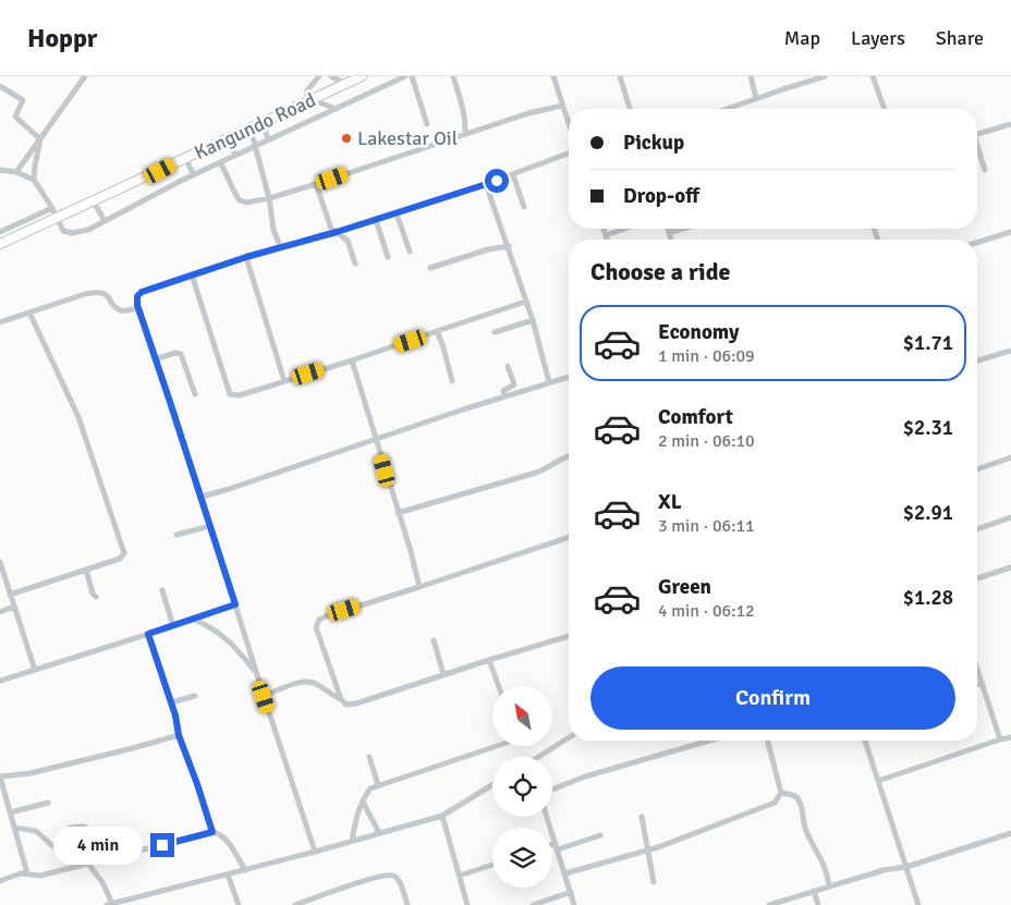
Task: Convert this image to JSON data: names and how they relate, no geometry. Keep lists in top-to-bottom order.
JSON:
{
  "streets": {
    "highway": ["Kangundo Road"]
  },
  "places": ["Lakestar Oil"],
  "north": "top left",
  "page": {
    "header": "Hoppr",
    "nav": ["Map", "Layers", "Share"],
    "banner": ["Pickup", "Drop-off"],
    "heading": "Choose a ride",
    "list": [
      {
        "name": "Economy",
        "note": "1 min · 06:09",
        "value": "$1.71"
      },
      {
        "name": "Comfort",
        "note": "2 min · 06:10",
        "value": "$2.31"
      },
      {
        "name": "XL",
        "note": "3 min · 06:11",
        "value": "$2.91"
      },
      {
        "name": "Green",
        "note": "4 min · 06:12",
        "value": "$1.28"
      }
    ],
    "buttons": "Confirm",
    "bubble": "4 min"
  }
}
